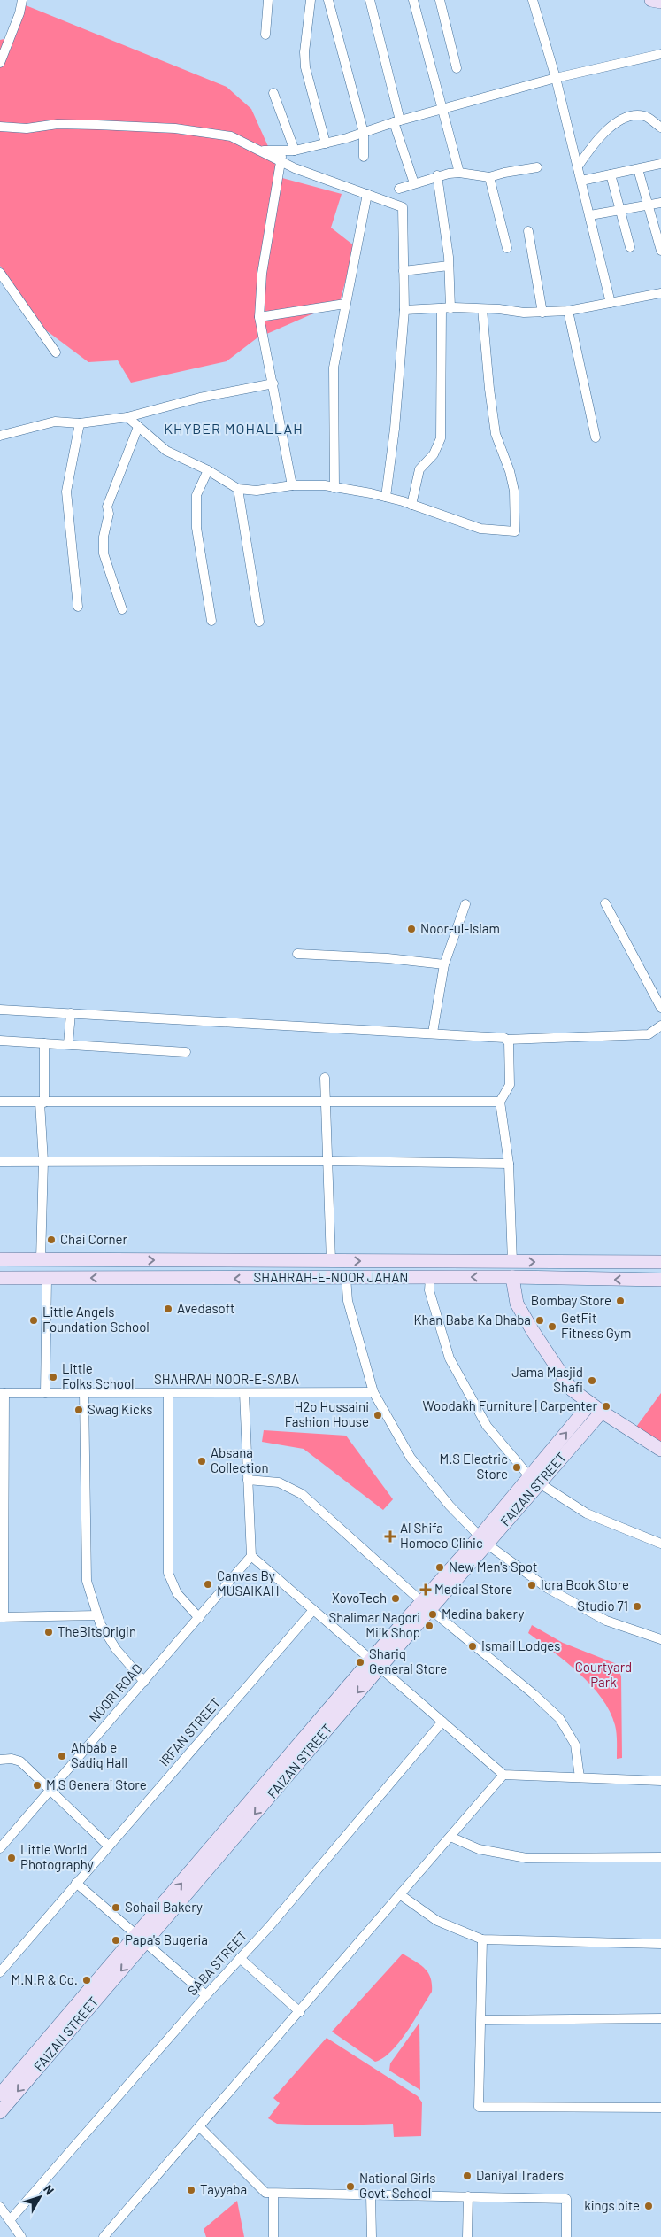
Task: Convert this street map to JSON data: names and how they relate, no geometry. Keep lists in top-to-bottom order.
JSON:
{
  "streets": {
    "street": [
      "SHAHRAH-E-NOOR JAHAN",
      "SHAHRAH NOOR-E-SABA",
      "FAIZAN STREET",
      "NOORI ROAD",
      "IRFAN STREET",
      "SABA STREET"
    ]
  },
  "districts": ["KHYBER MOHALLAH"],
  "parks": ["Courtyard Park"],
  "places": {
    "other": [
      "Noor-ul-Islam",
      "Chai Corner",
      "Bombay Store",
      "Avedasoft",
      "Little Angels Foundation School",
      "Khan Baba Ka Dhaba",
      "GetFit Fitness Gym",
      "Little Folks School",
      "Jama Masjid Shafi",
      "Woodakh Furniture | Carpenter",
      "Swag Kicks",
      "H2o Hussaini Fashion House",
      "Absana Collection",
      "M.S Electric Store",
      "New Men's Spot",
      "Canvas By MUSAIKAH",
      "Iqra Book Store",
      "XovoTech",
      "Studio 71",
      "Medina bakery",
      "Shalimar Nagori Milk Shop",
      "TheBitsOrigin",
      "Ismail Lodges",
      "Shariq General Store",
      "Ahbab e Sadiq Hall",
      "M S General Store",
      "Little World Photography",
      "Sohail Bakery",
      "Papa's Bugeria",
      "M.N.R & Co.",
      "Daniyal Traders",
      "National Girls Govt. School",
      "Tayyaba",
      "kings bite"
    ],
    "health": ["Al Shifa Homoeo Clinic", "Medical Store"]
  },
  "north": "top right"
}
